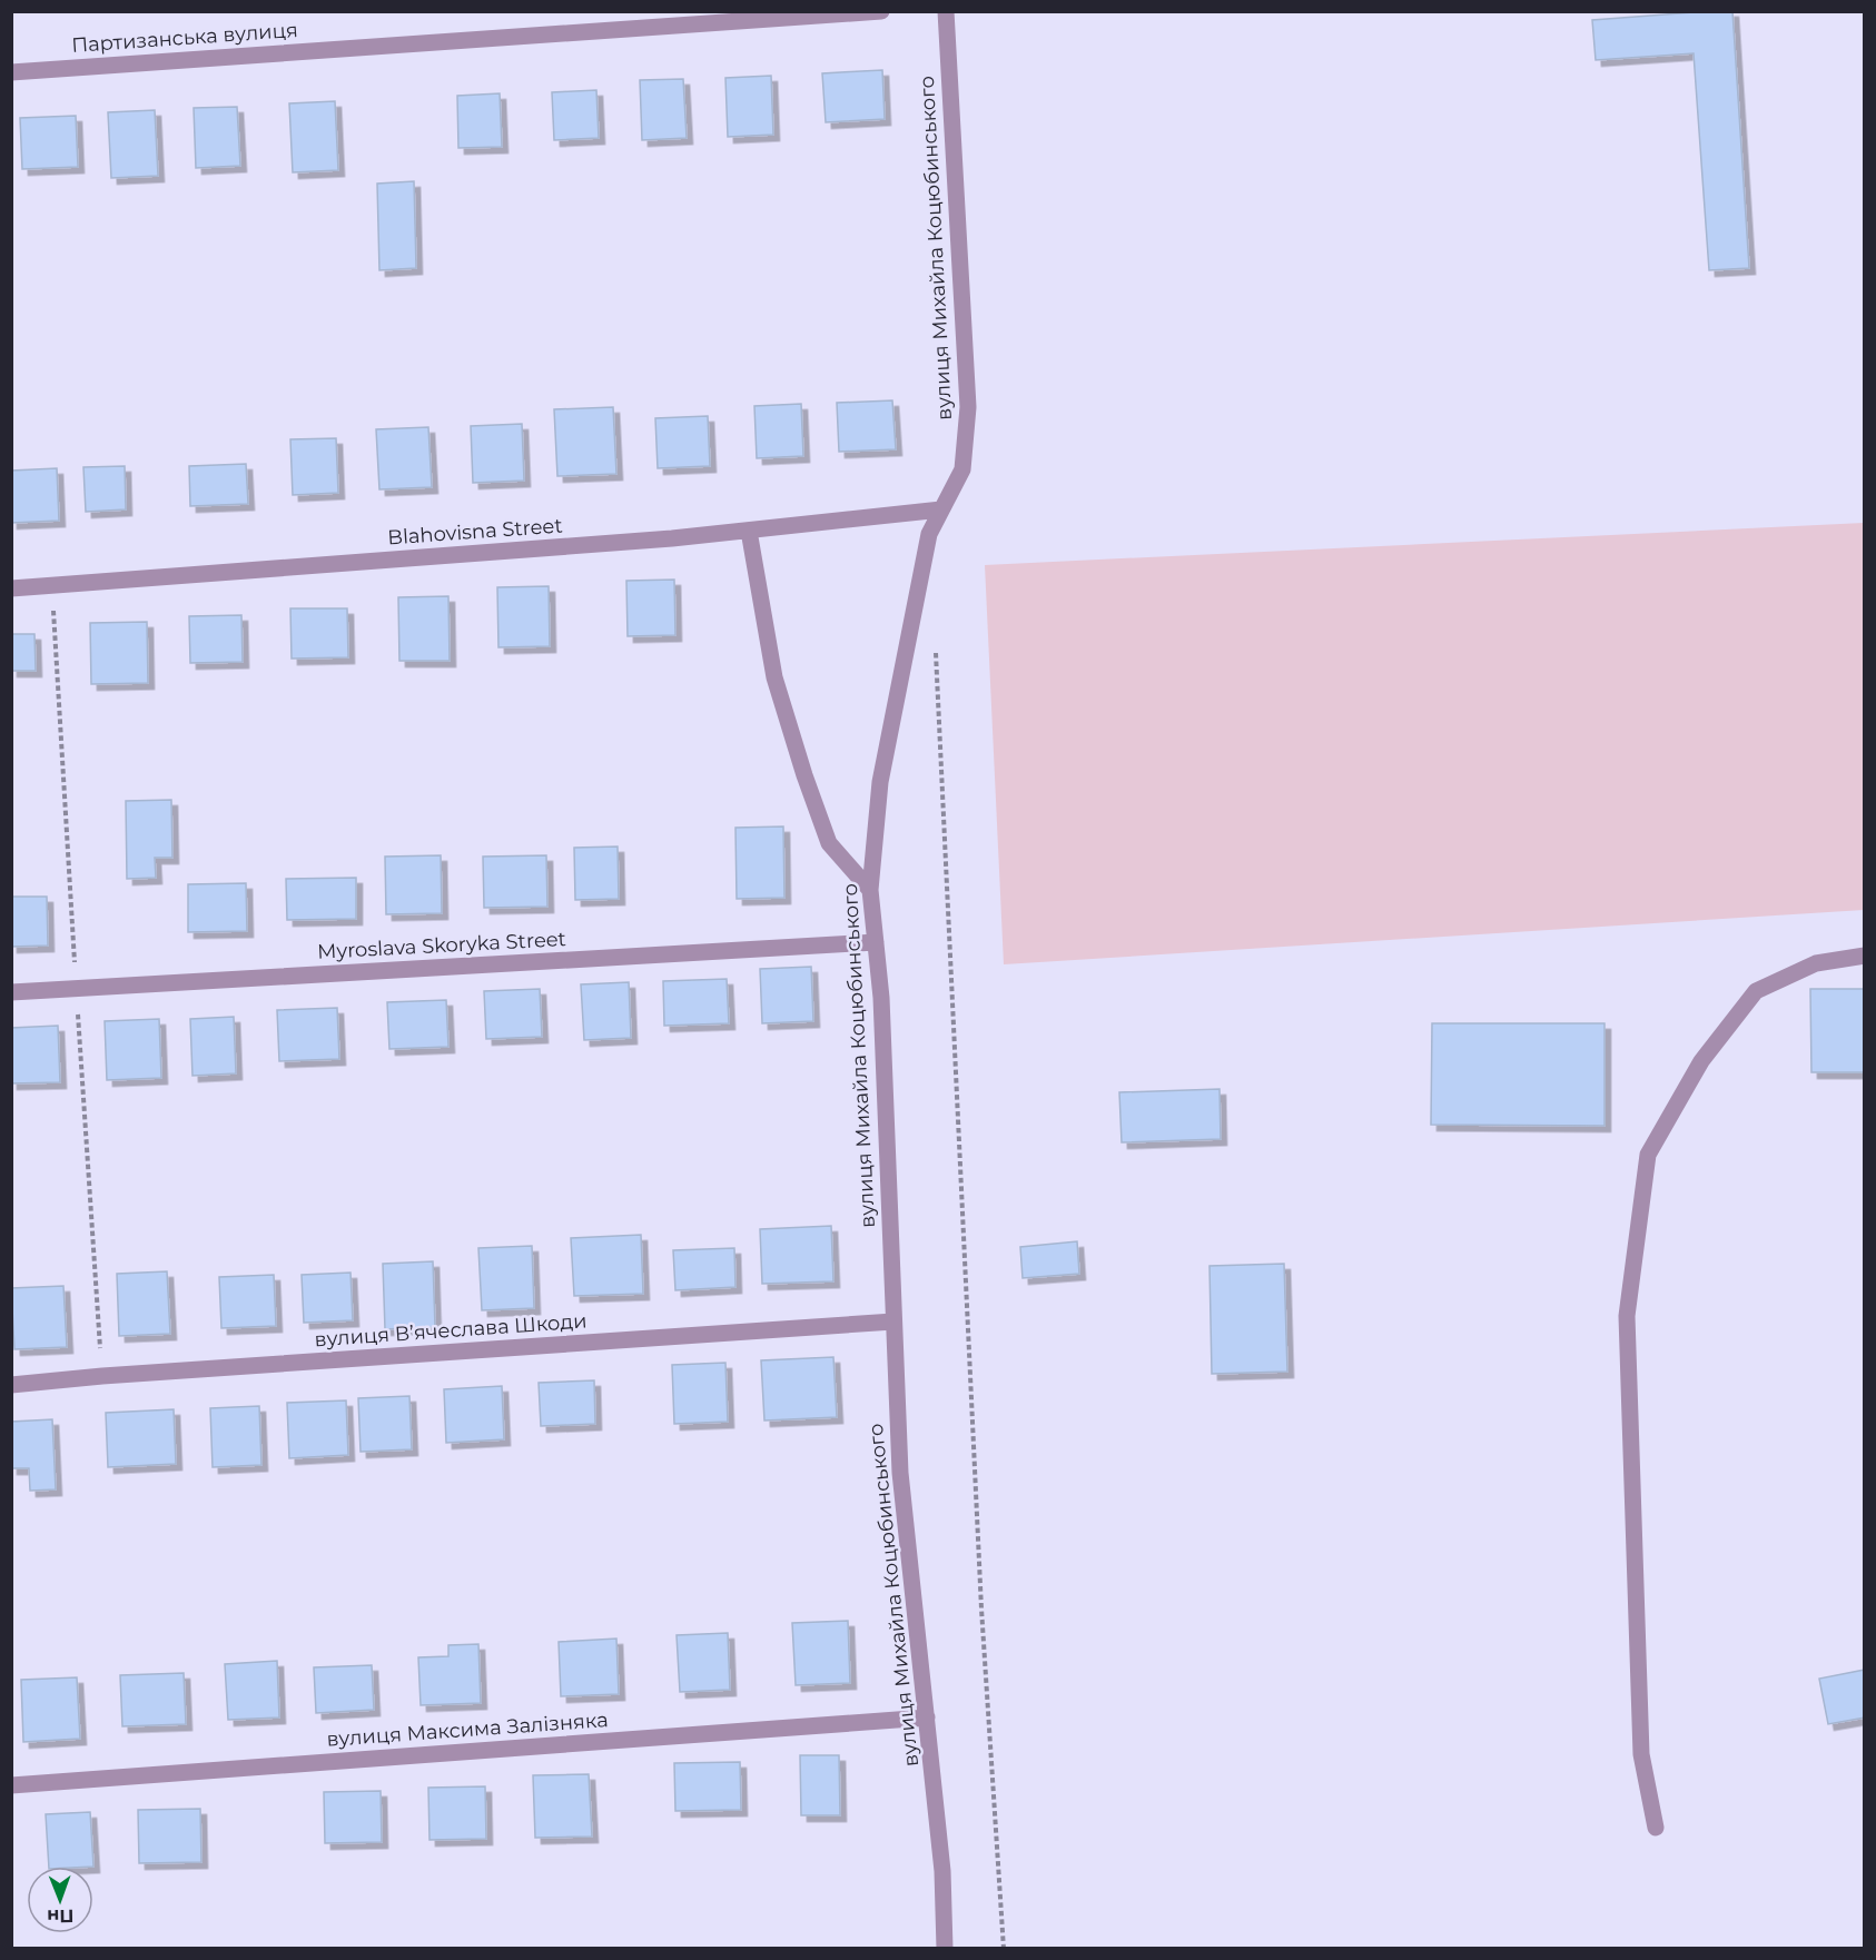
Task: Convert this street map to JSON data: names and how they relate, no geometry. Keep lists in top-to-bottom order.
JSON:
{
  "streets": {
    "street": [
      "Партизанська вулиця",
      "вулиця Михайла Коцюбинського",
      "Blahovisna Street",
      "Myroslava Skoryka Street",
      "вулиця Вʼячеслава Шкоди",
      "вулиця Максима Залізняка"
    ]
  },
  "crossings": [
    ["вулиця Михайла Коцюбинського", "Blahovisna Street"],
    ["вулиця Михайла Коцюбинського", "Myroslava Skoryka Street"],
    ["вулиця Михайла Коцюбинського", "вулиця Вʼячеслава Шкоди"],
    ["вулиця Михайла Коцюбинського", "вулиця Максима Залізняка"]
  ],
  "north": "bottom"
}
